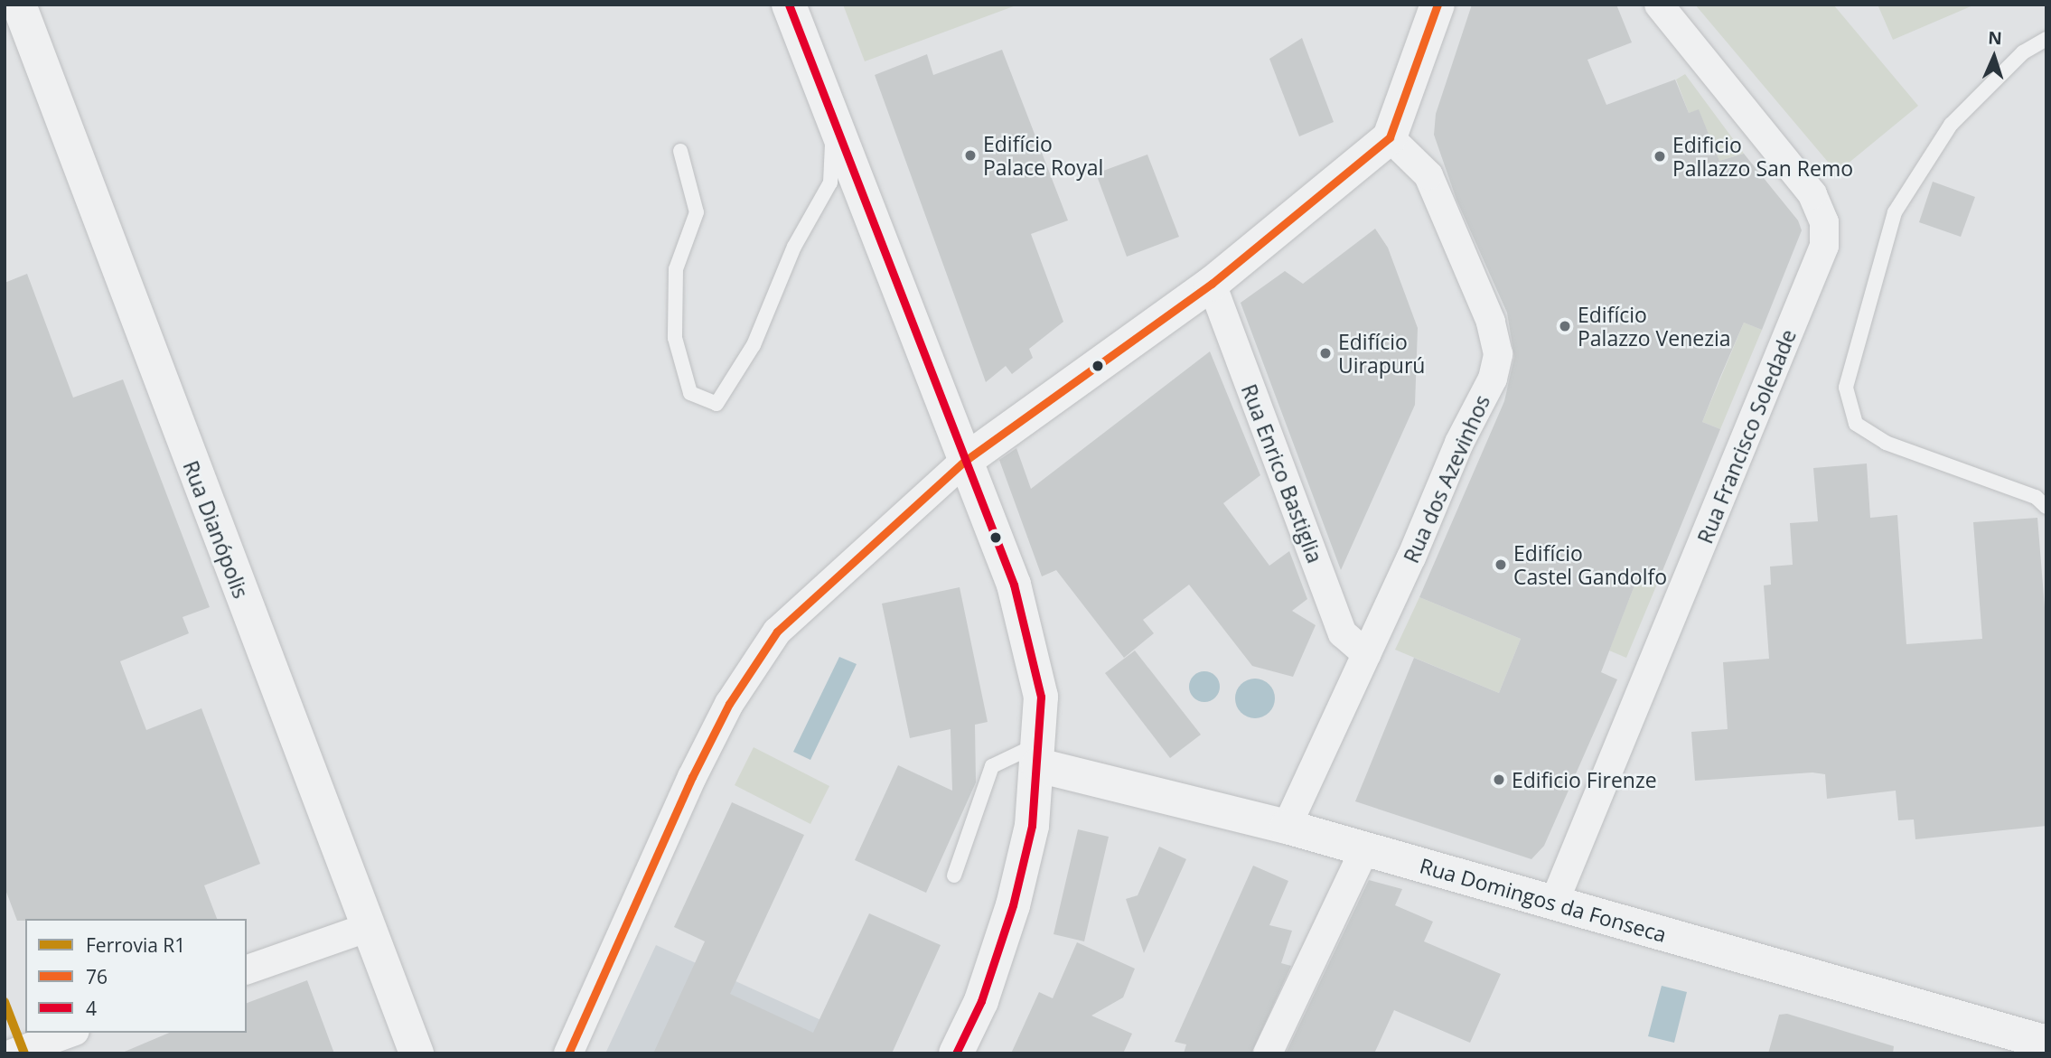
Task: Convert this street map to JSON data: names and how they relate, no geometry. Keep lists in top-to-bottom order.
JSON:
{
  "streets": {
    "street": [
      "Rua Francisco Soledade",
      "Rua Enrico Bastiglia",
      "Rua dos Azevinhos",
      "Rua Dianópolis",
      "Rua Domingos da Fonseca"
    ]
  },
  "crossings": [
    ["Rua Francisco Soledade", "Rua Domingos da Fonseca"],
    ["Rua Enrico Bastiglia", "Rua dos Azevinhos"],
    ["Rua dos Azevinhos", "Rua Domingos da Fonseca"]
  ],
  "places": [
    "Edifício Palace Royal",
    "Edificio Pallazzo San Remo",
    "Edifício Palazzo Venezia",
    "Edifício Uirapurú",
    "Edifício Castel Gandolfo",
    "Edificio Firenze"
  ],
  "lines": ["transit line 76", "transit line 4", "rail line R1"],
  "legend": ["Ferrovia R1", "76", "4"],
  "north": "top"
}
